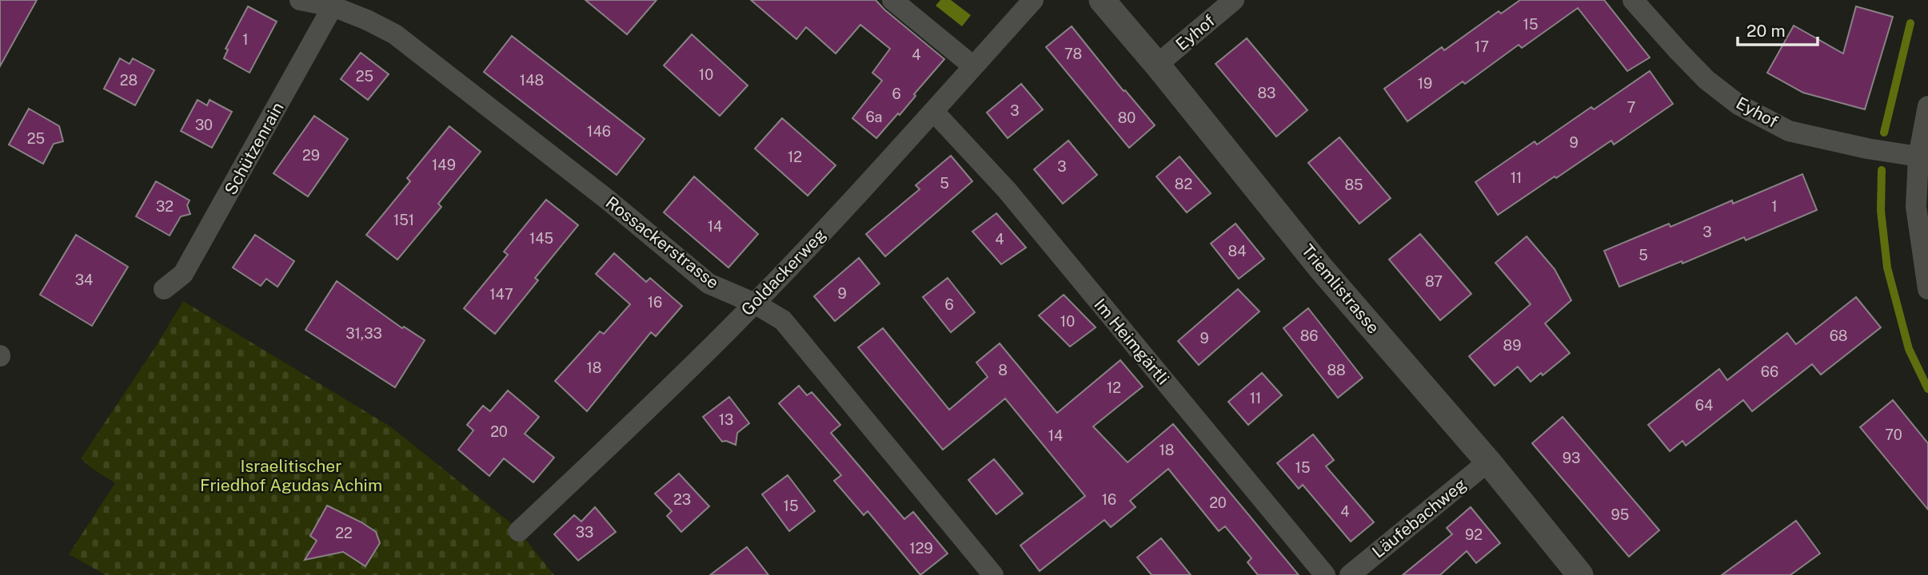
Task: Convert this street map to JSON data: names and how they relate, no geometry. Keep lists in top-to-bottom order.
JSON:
{
  "streets": {
    "street": [
      "Eyhof",
      "Schützenrain",
      "Rossackerstrasse",
      "Goldackerweg",
      "Triemlistrasse",
      "Im Heimgärtli",
      "Läufebachweg"
    ]
  },
  "crossings": [
    ["Eyhof", "Triemlistrasse"],
    ["Schützenrain", "Rossackerstrasse"],
    ["Rossackerstrasse", "Goldackerweg"],
    ["Goldackerweg", "Im Heimgärtli"],
    ["Triemlistrasse", "Läufebachweg"]
  ],
  "parks": ["Israelitischer Friedhof Agudas Achim"],
  "house_numbers": [
    "15",
    "1",
    "17",
    "78",
    "4",
    "10",
    "25",
    "28",
    "148",
    "19",
    "83",
    "6",
    "7",
    "3",
    "6a",
    "80",
    "30",
    "146",
    "25",
    "9",
    "29",
    "12",
    "149",
    "3",
    "11",
    "5",
    "82",
    "85",
    "32",
    "1",
    "151",
    "14",
    "3",
    "145",
    "4",
    "84",
    "5",
    "34",
    "87",
    "9",
    "147",
    "16",
    "6",
    "10",
    "31,33",
    "86",
    "68",
    "9",
    "89",
    "18",
    "8",
    "88",
    "66",
    "12",
    "11",
    "64",
    "13",
    "20",
    "70",
    "14",
    "18",
    "93",
    "15",
    "23",
    "16",
    "20",
    "15",
    "4",
    "95",
    "33",
    "22",
    "92",
    "129"
  ],
  "scale_bar": "20 m"
}
